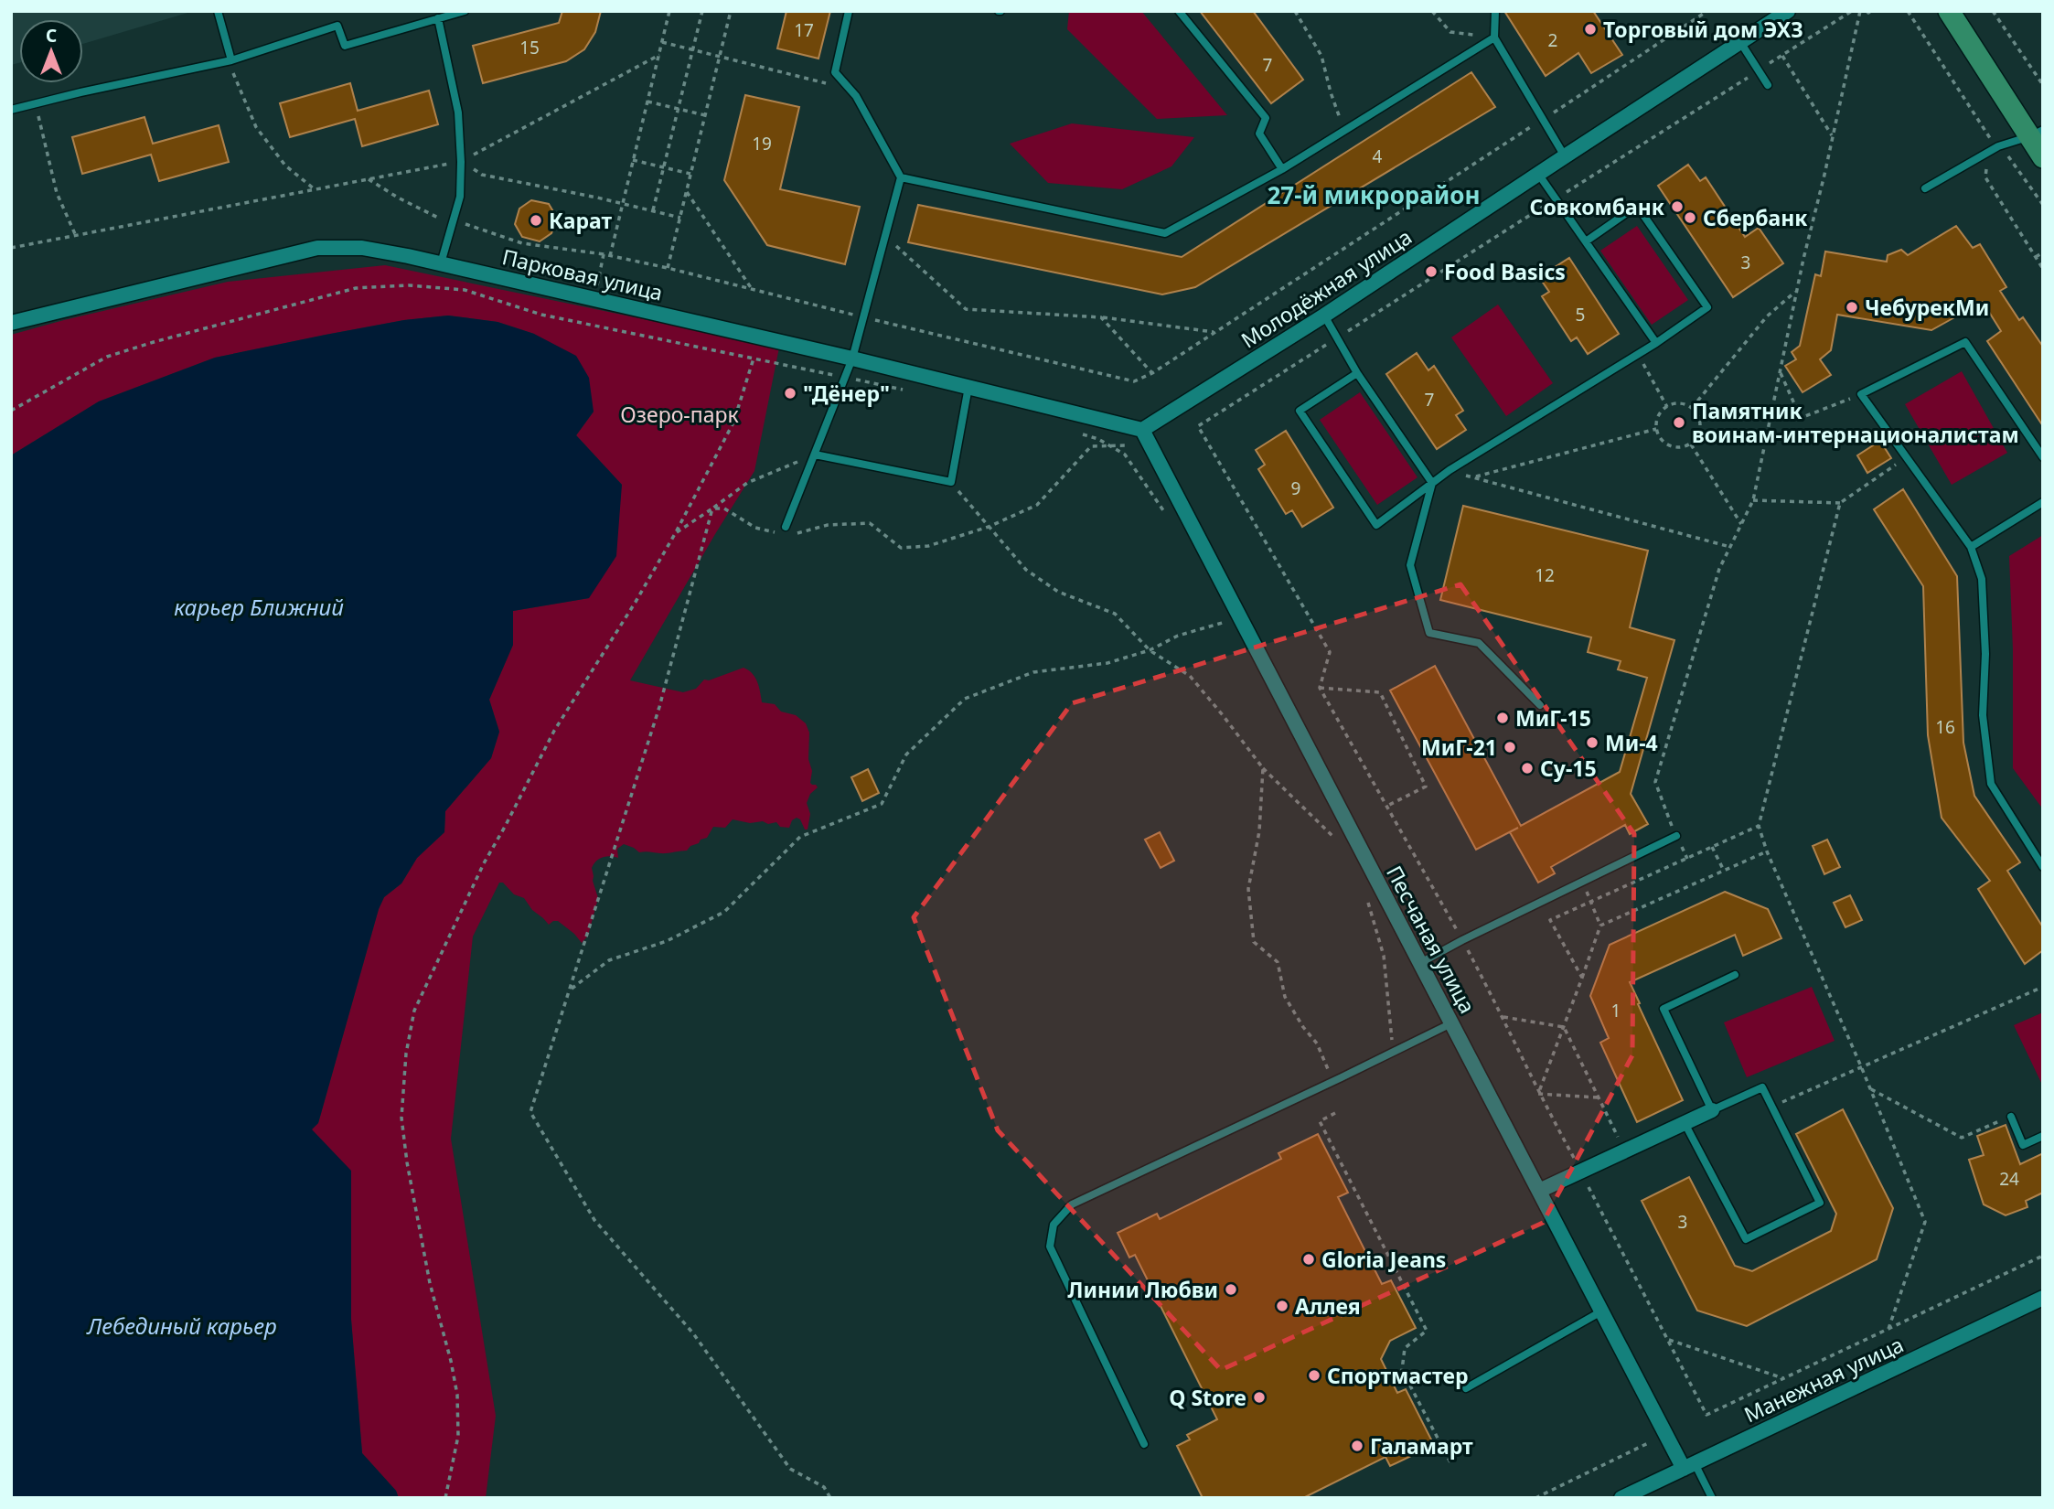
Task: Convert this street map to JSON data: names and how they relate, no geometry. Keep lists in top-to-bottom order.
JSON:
{
  "streets": {
    "street": [
      "Парковая улица",
      "Молодёжная улица",
      "Песчаная улица",
      "Манежная улица"
    ]
  },
  "crossings": [
    ["Парковая улица", "Молодёжная улица"],
    ["Парковая улица", "Песчаная улица"],
    ["Молодёжная улица", "Песчаная улица"],
    ["Песчаная улица", "Манежная улица"]
  ],
  "districts": ["27-й микрорайон"],
  "water": ["карьер Ближний", "Лебединый карьер"],
  "parks": ["Озеро-парк"],
  "places": [
    "Торговый дом ЭХЗ",
    "Совкомбанк",
    "Сбербанк",
    "Карат",
    "Food Basics",
    "ЧебурекМи",
    "\"Дёнер\"",
    "Памятник воинам-интернационалистам",
    "МиГ-15",
    "Ми-4",
    "МиГ-21",
    "Су-15",
    "Gloria Jeans",
    "Линии Любви",
    "Аллея",
    "Спортмастер",
    "Q Store",
    "Галамарт"
  ],
  "house_numbers": [
    "17",
    "2",
    "15",
    "7",
    "19",
    "4",
    "3",
    "5",
    "7",
    "9",
    "12",
    "16",
    "1",
    "24",
    "3"
  ],
  "north": "top"
}
